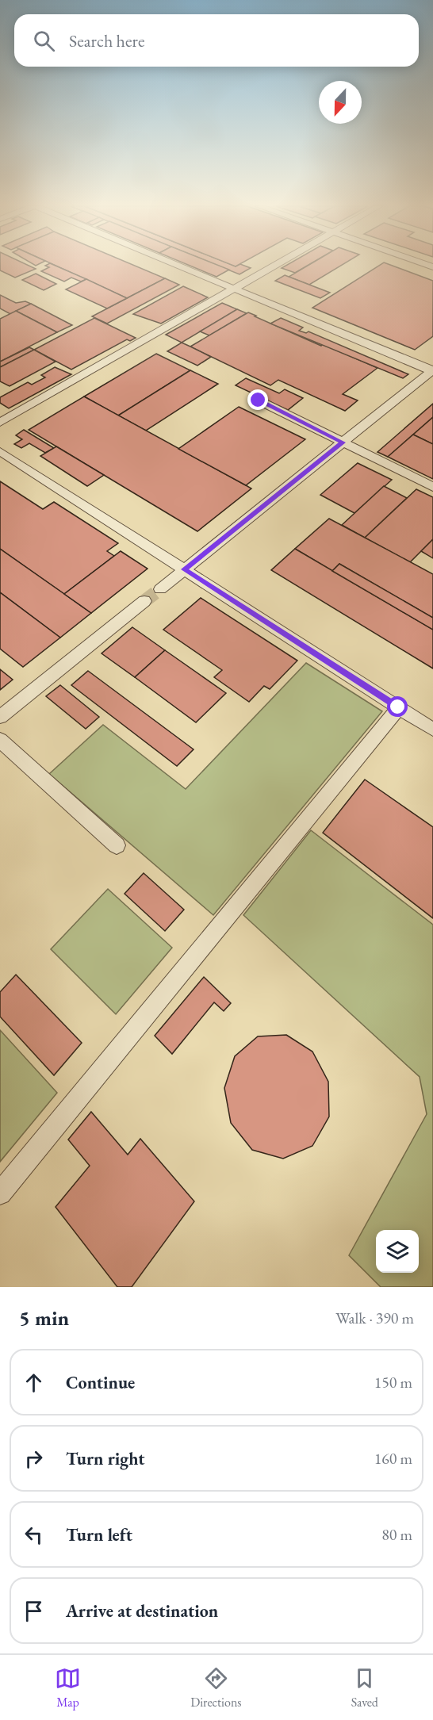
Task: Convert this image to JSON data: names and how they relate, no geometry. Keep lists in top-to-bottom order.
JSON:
{
  "north": "bottom",
  "page": {
    "search": "Search here",
    "heading": ["5 min", "Walk · 390 m"],
    "list": [
      ["Continue", "150 m"],
      ["Turn right", "160 m"],
      ["Turn left", "80 m"],
      "Arrive at destination"
    ],
    "nav": ["Map", "Directions", "Saved"]
  }
}
